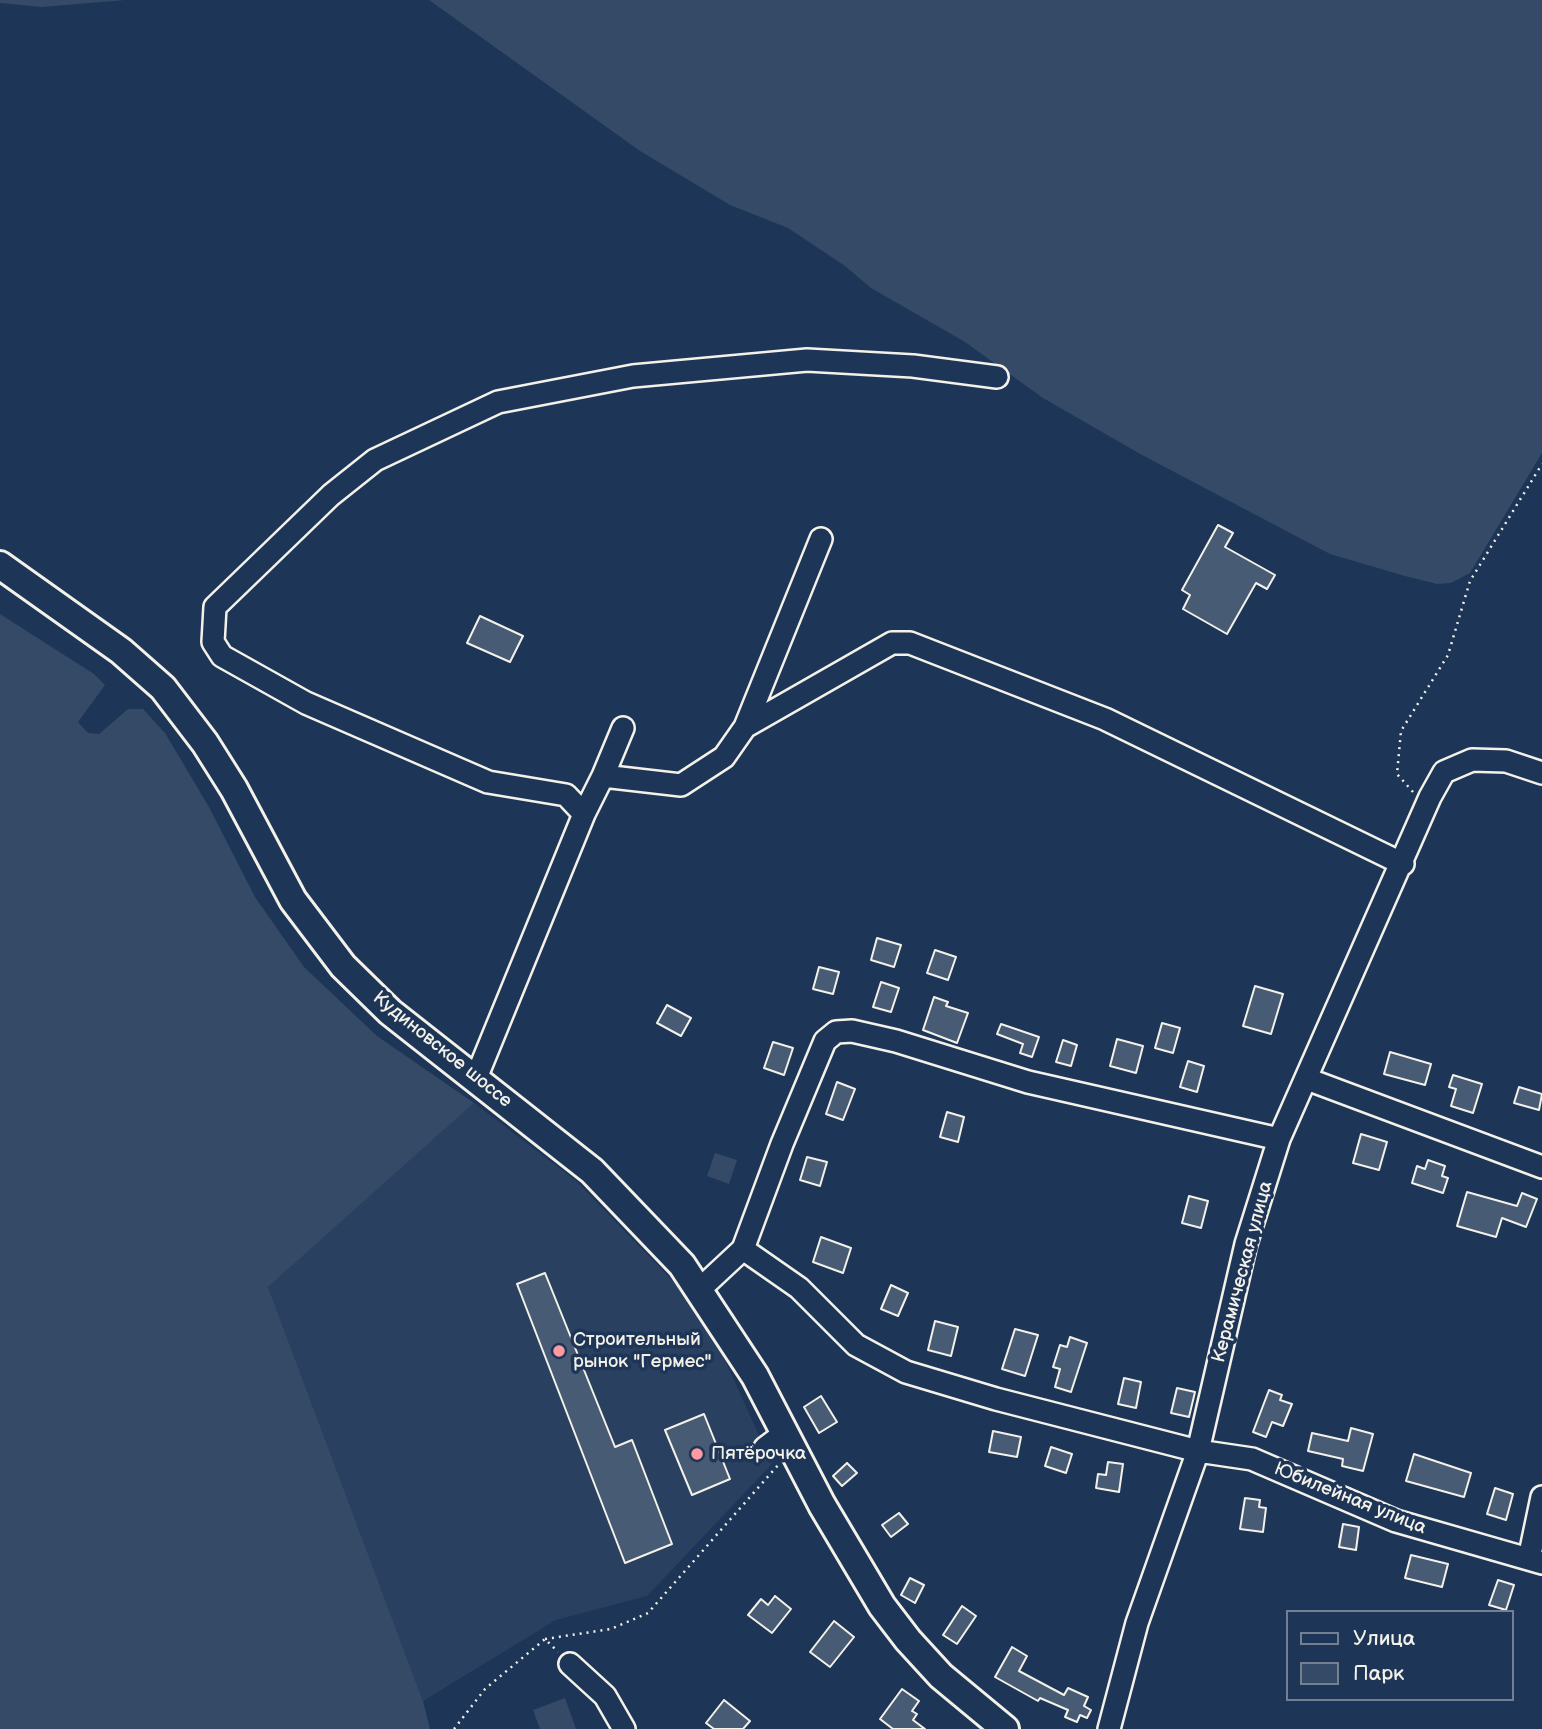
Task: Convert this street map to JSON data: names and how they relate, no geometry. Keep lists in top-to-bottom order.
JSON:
{
  "streets": {
    "main road": ["Кудиновское шоссе"],
    "street": ["Керамическая улица", "Юбилейная улица"]
  },
  "crossings": [
    ["Керамическая улица", "Юбилейная улица"]
  ],
  "places": ["Строительный рынок \"Гермес\"", "Пятёрочка"],
  "legend": ["Улица", "Парк"]
}
